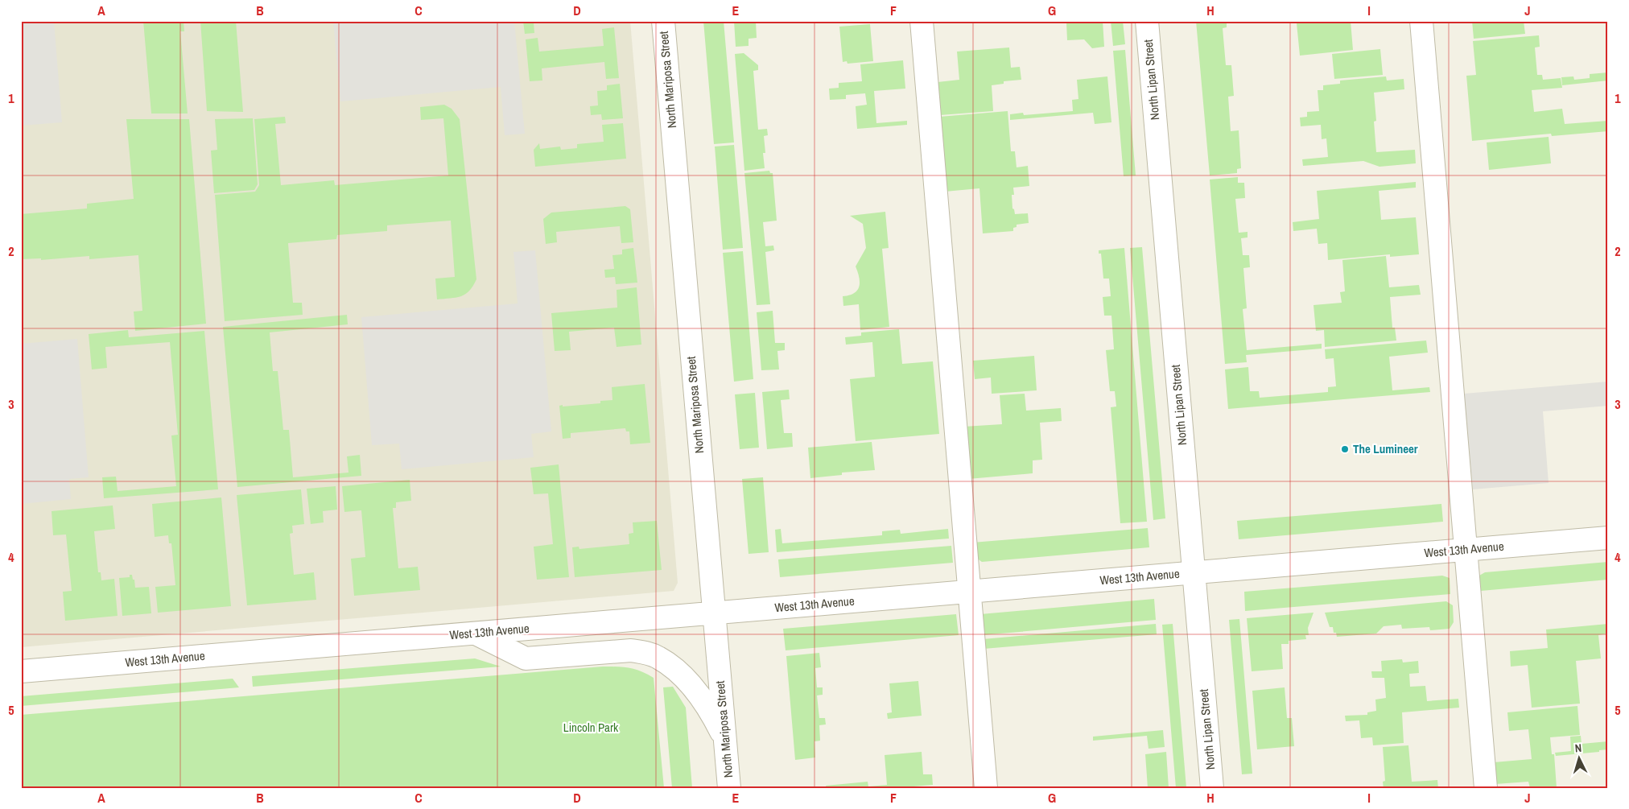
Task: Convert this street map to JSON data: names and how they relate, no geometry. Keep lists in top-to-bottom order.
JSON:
{
  "streets": {
    "street": ["North Mariposa Street", "North Lipan Street", "West 13th Avenue"]
  },
  "crossings": [
    ["North Mariposa Street", "West 13th Avenue"],
    ["North Lipan Street", "West 13th Avenue"]
  ],
  "parks": ["Lincoln Park"],
  "places": ["The Lumineer"],
  "north": "top",
  "grid": {
    "columns": [
      "A",
      "B",
      "C",
      "D",
      "E",
      "F",
      "G",
      "H",
      "I",
      "J"
    ],
    "rows": [
      "1",
      "2",
      "3",
      "4",
      "5"
    ]
  }
}
